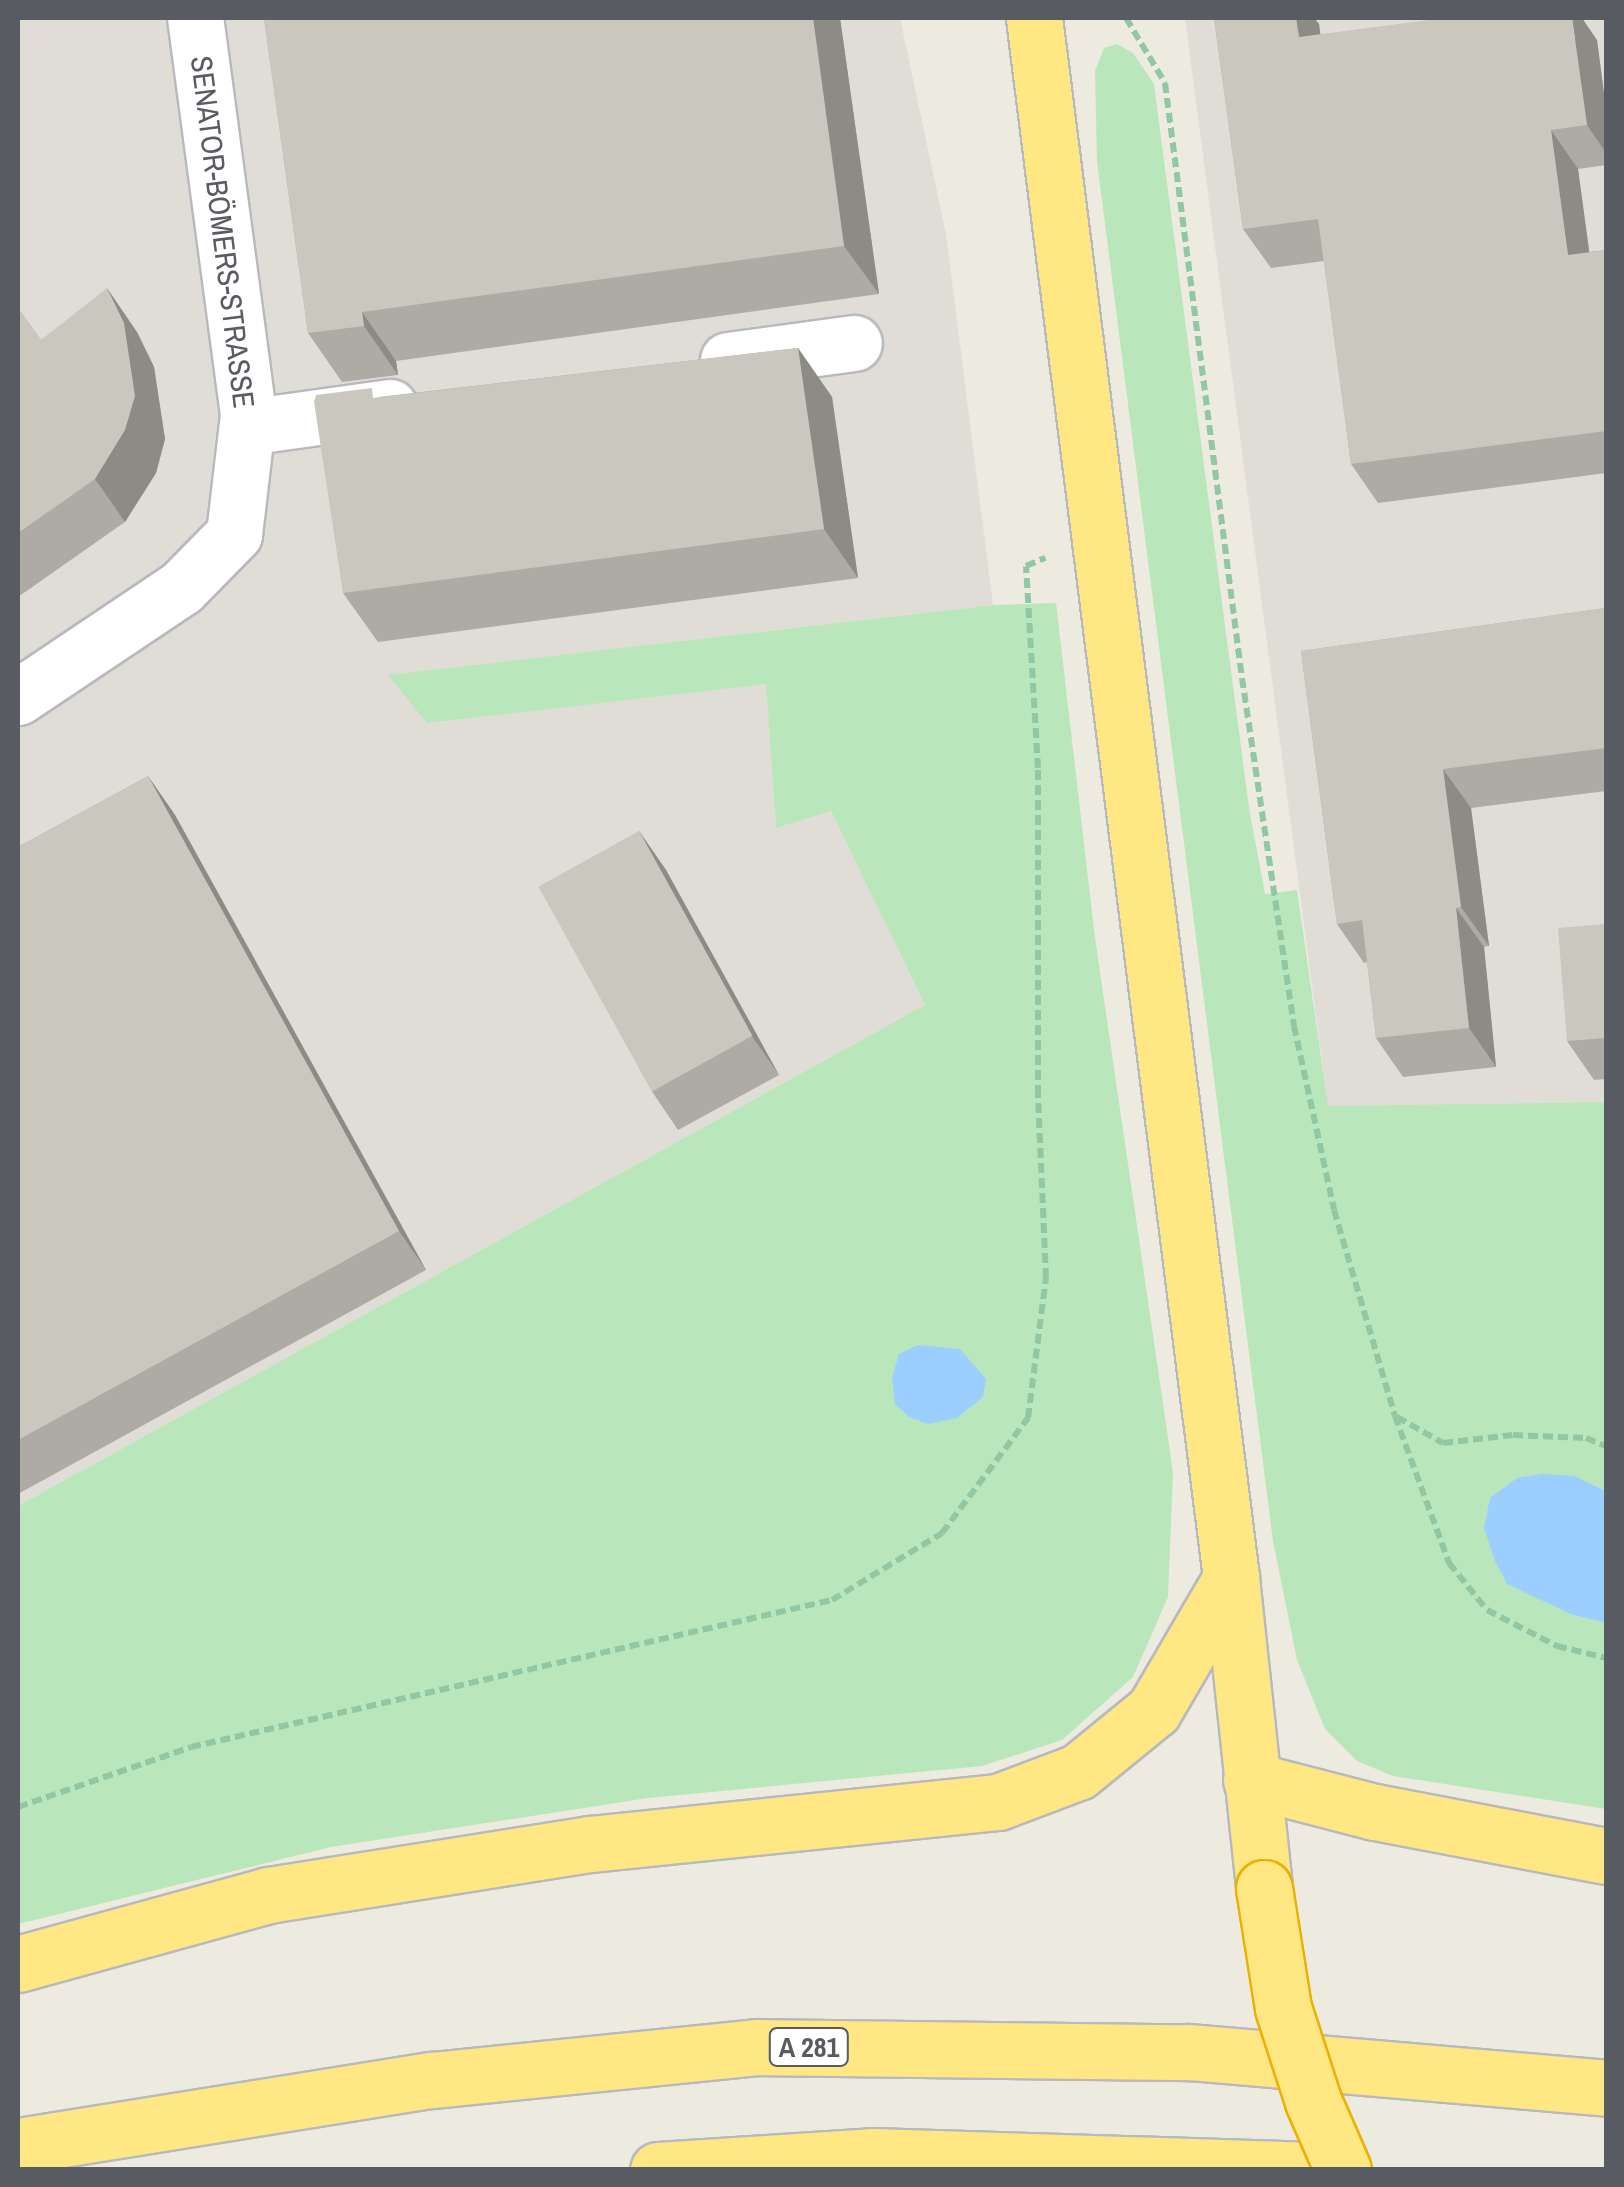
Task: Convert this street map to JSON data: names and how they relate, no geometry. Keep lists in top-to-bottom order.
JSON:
{
  "streets": {
    "highway": ["A 281"],
    "street": ["SENATOR-BÖMERS-STRASSE"]
  }
}
